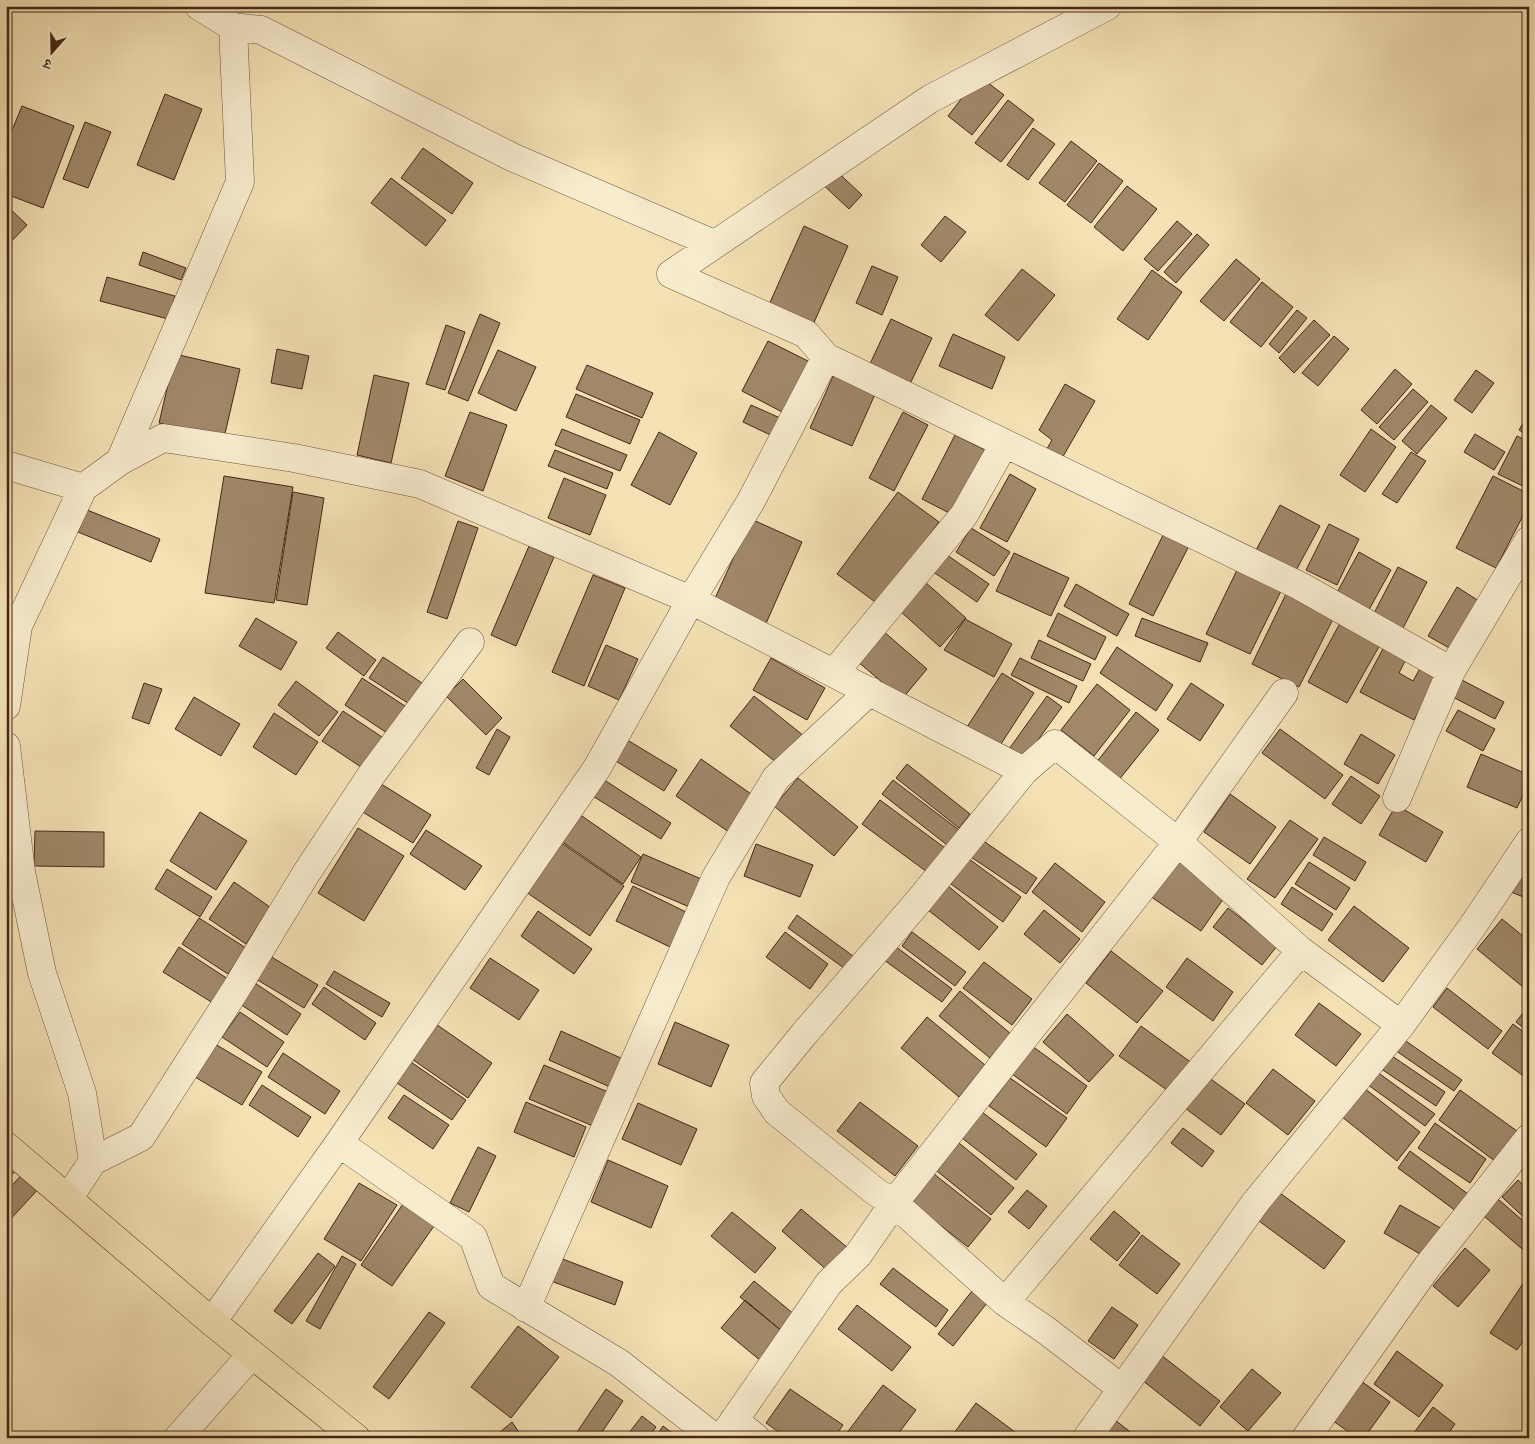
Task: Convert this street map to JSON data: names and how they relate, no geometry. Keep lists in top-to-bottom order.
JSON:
{
  "north": "bottom"
}
